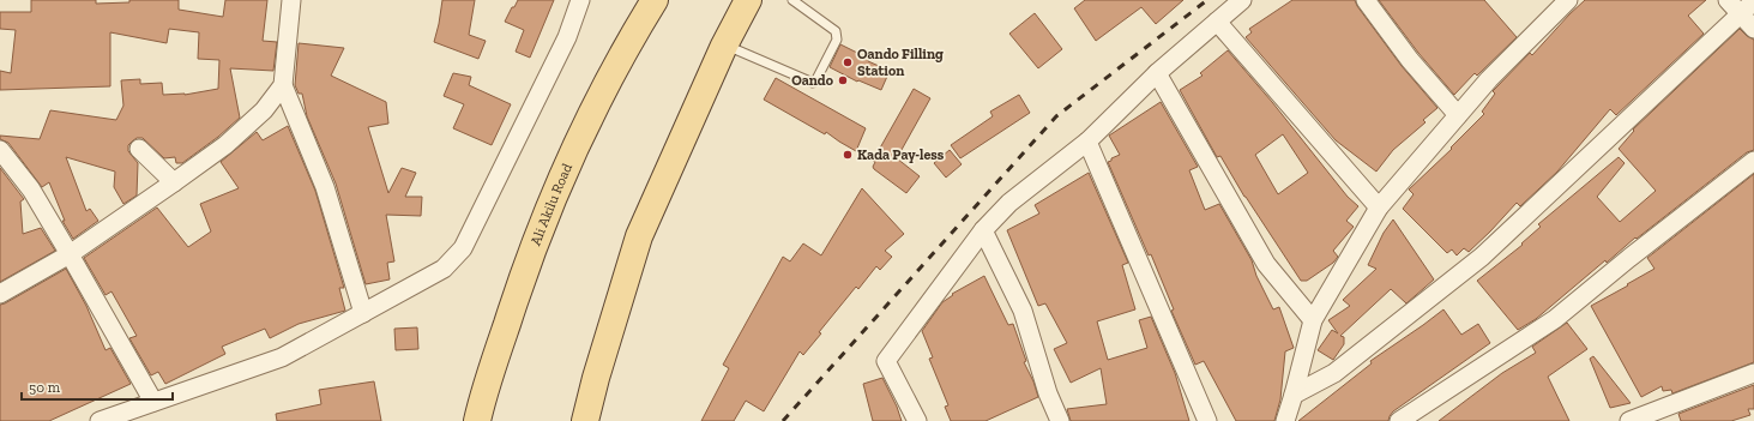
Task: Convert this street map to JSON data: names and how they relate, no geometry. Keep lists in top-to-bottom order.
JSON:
{
  "streets": {
    "main road": ["Ali Akilu Road"]
  },
  "places": ["Oando Filling Station", "Oando", "Kada Pay-less"],
  "scale_bar": "50 m"
}
